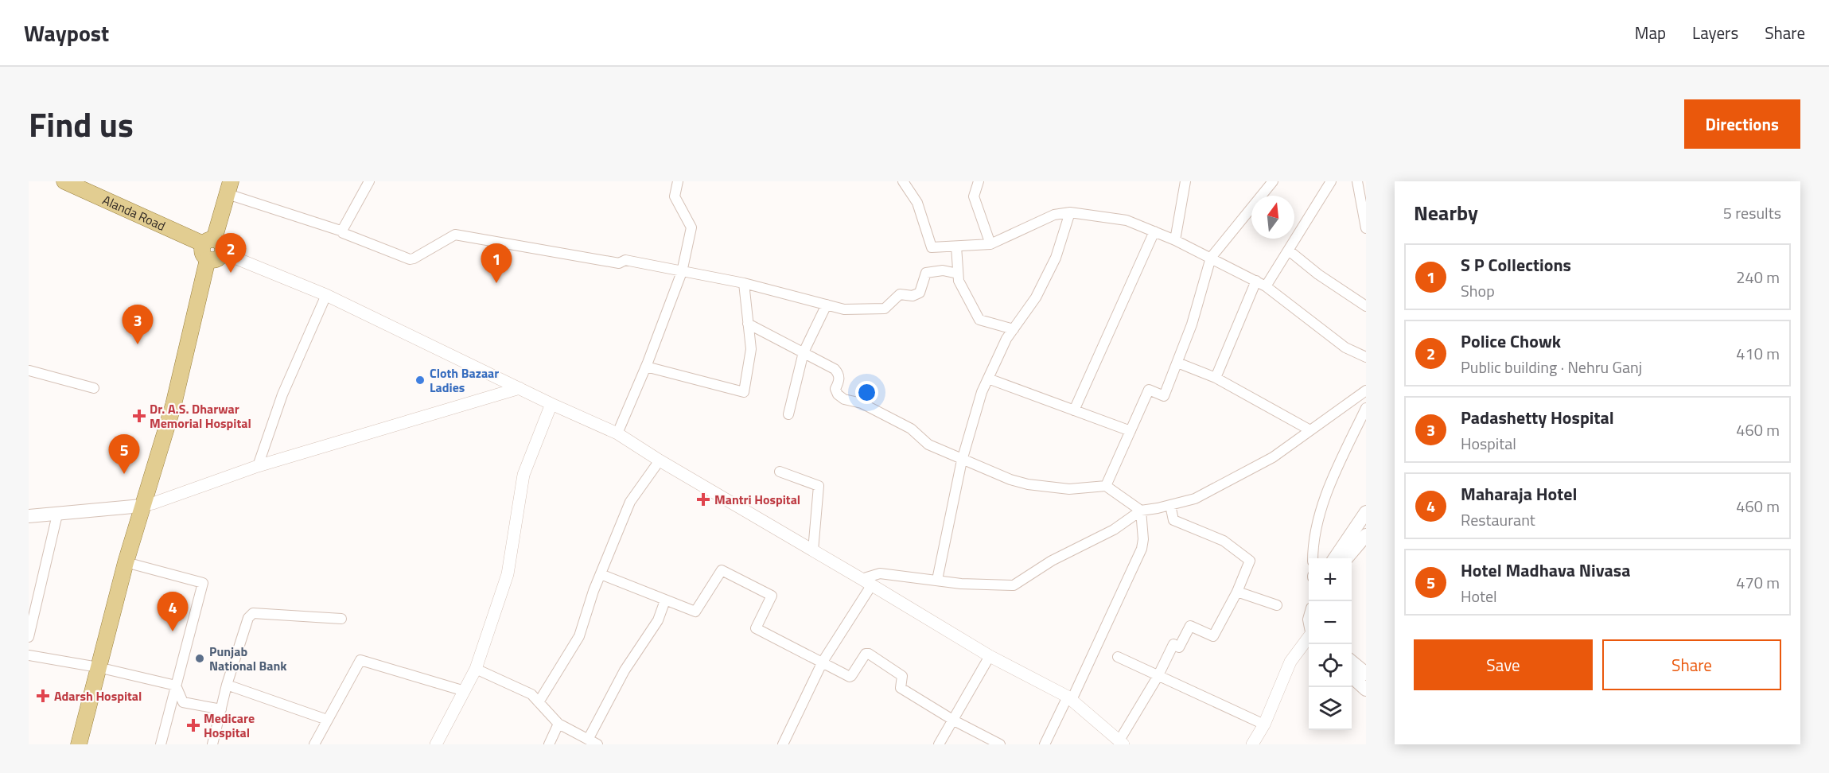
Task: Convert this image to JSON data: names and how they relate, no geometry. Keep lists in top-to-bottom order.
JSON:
{
  "streets": {
    "main road": ["Alanda Road"]
  },
  "places": {
    "other": ["Cloth Bazaar Ladies", "Punjab National Bank"],
    "health": [
      "Dr. A.S. Dharwar Memorial Hospital",
      "Mantri Hospital",
      "Adarsh Hospital",
      "Medicare Hospital"
    ]
  },
  "north": "top",
  "page": {
    "header": "Waypost",
    "nav": ["Map", "Layers", "Share"],
    "title": "Find us",
    "buttons": [
      "Directions",
      ["Save", "Share"]
    ],
    "heading": ["Nearby", "5 results"],
    "pins": [
      "2",
      "1",
      "3",
      "5",
      "4"
    ],
    "list": [
      {
        "mark": "1",
        "name": "S P Collections",
        "note": "Shop",
        "value": "240 m"
      },
      {
        "mark": "2",
        "name": "Police Chowk",
        "note": "Public building · Nehru Ganj",
        "value": "410 m"
      },
      {
        "mark": "3",
        "name": "Padashetty Hospital",
        "note": "Hospital",
        "value": "460 m"
      },
      {
        "mark": "4",
        "name": "Maharaja Hotel",
        "note": "Restaurant",
        "value": "460 m"
      },
      {
        "mark": "5",
        "name": "Hotel Madhava Nivasa",
        "note": "Hotel",
        "value": "470 m"
      }
    ],
    "map_buttons": ["+", "−"]
  }
}
